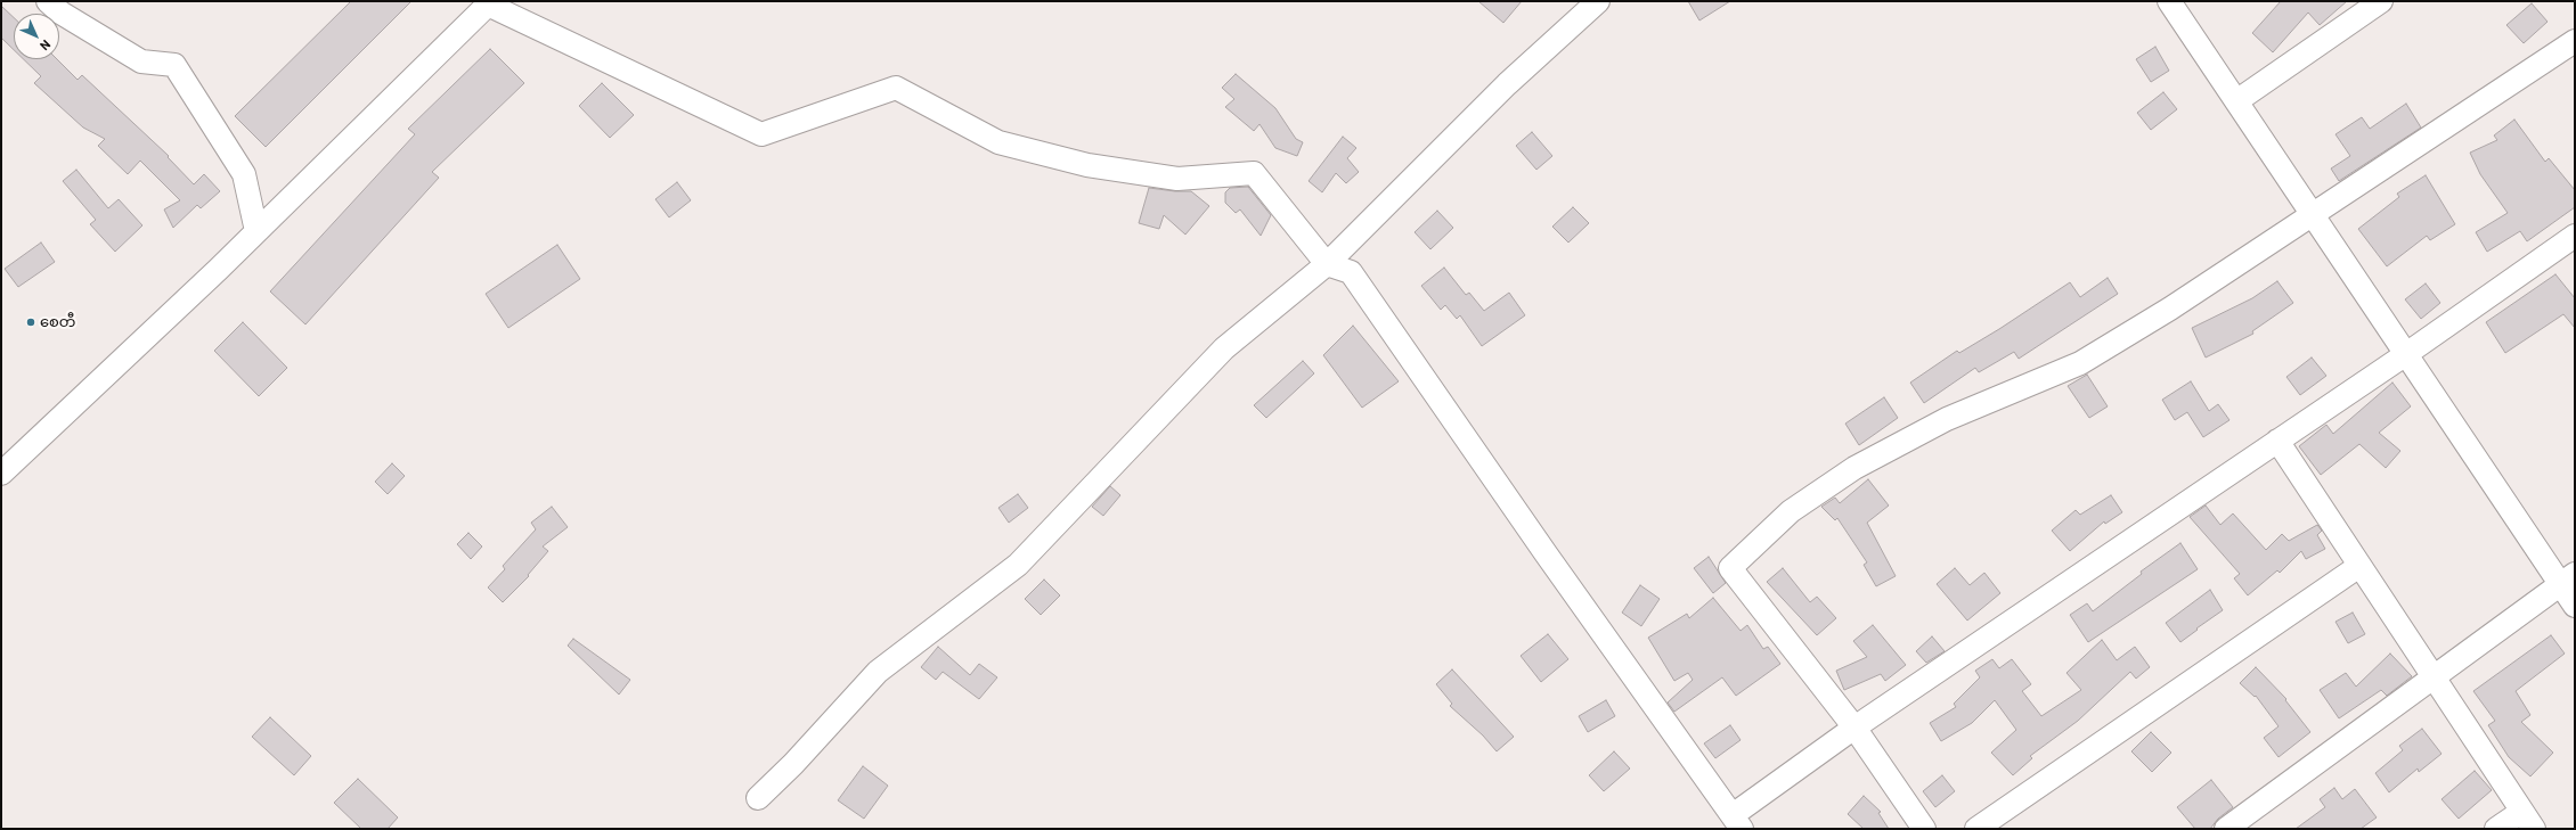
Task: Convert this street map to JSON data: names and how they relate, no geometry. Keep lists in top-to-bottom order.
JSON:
{
  "places": ["စေတီ"],
  "north": "bottom right"
}
